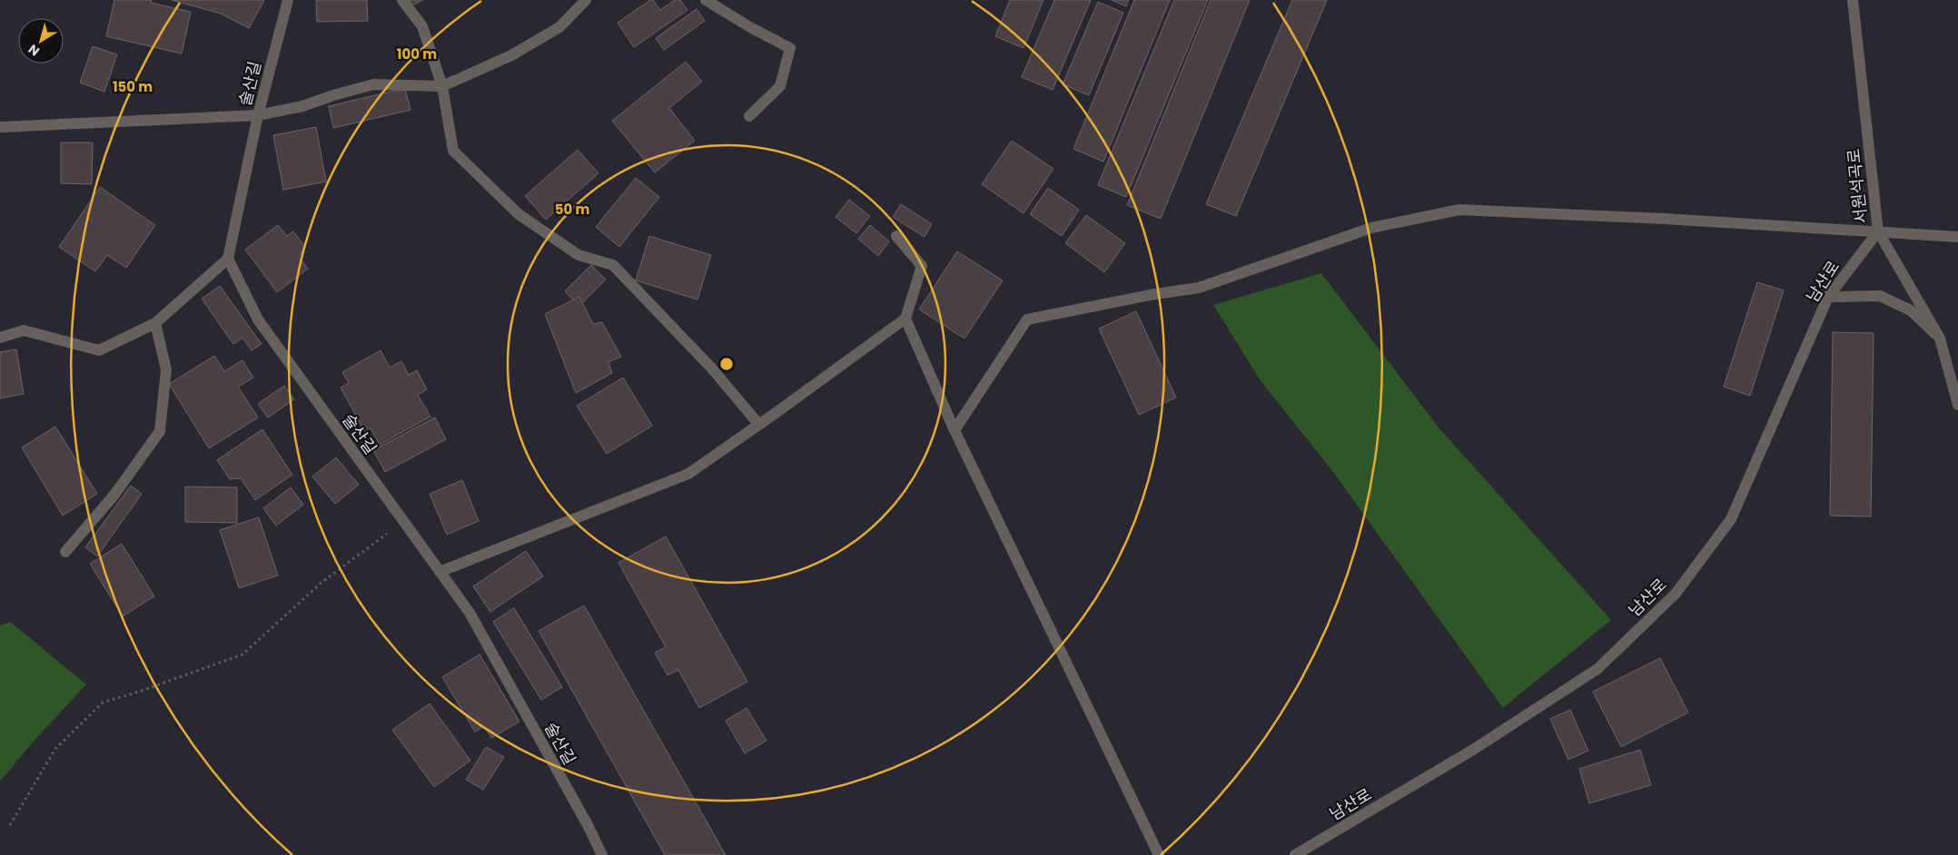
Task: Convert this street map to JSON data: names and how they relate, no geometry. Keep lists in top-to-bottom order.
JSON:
{
  "streets": {
    "street": ["술산길", "서원석곡로", "남산로"]
  },
  "crossings": [
    ["서원석곡로", "남산로"]
  ],
  "north": "bottom left",
  "rings": ["100 m", "150 m", "50 m"]
}
